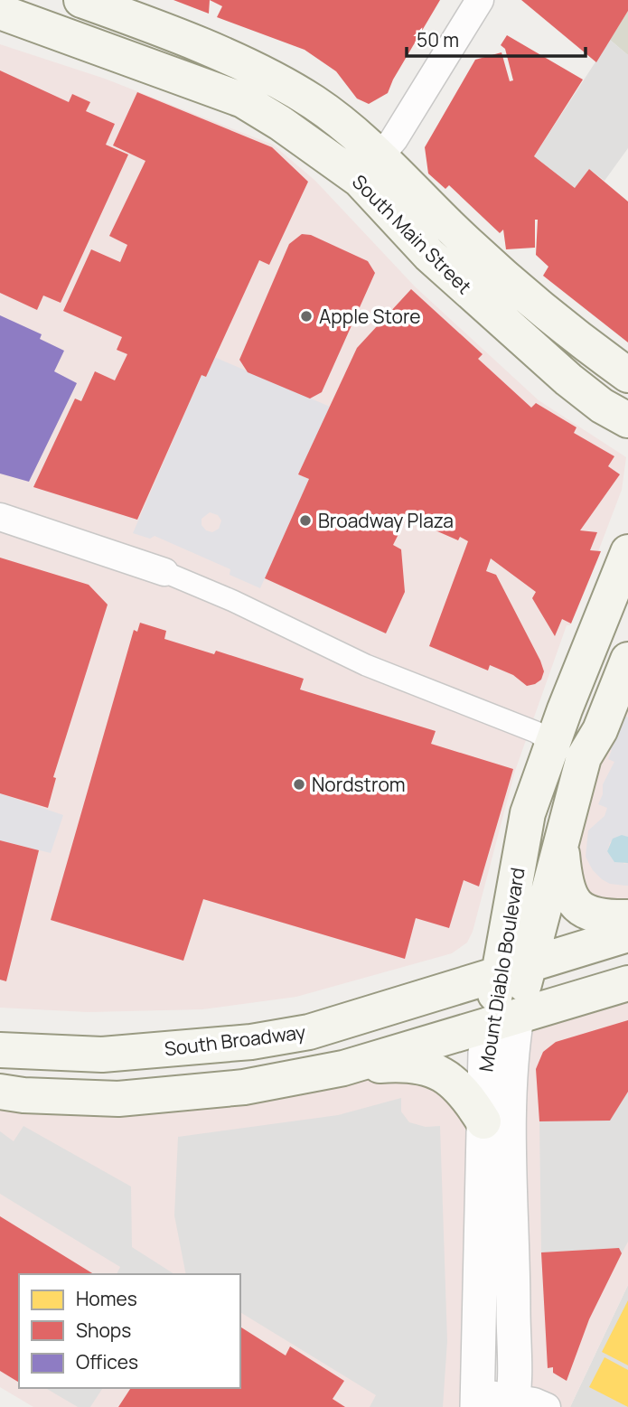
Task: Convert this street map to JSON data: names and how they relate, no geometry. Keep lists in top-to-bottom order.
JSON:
{
  "streets": {
    "main road": ["South Main Street", "Mount Diablo Boulevard", "South Broadway"]
  },
  "crossings": [
    ["Mount Diablo Boulevard", "South Broadway"]
  ],
  "places": ["Apple Store", "Broadway Plaza", "Nordstrom"],
  "legend": ["Homes", "Shops", "Offices"],
  "scale_bar": "50 m"
}
